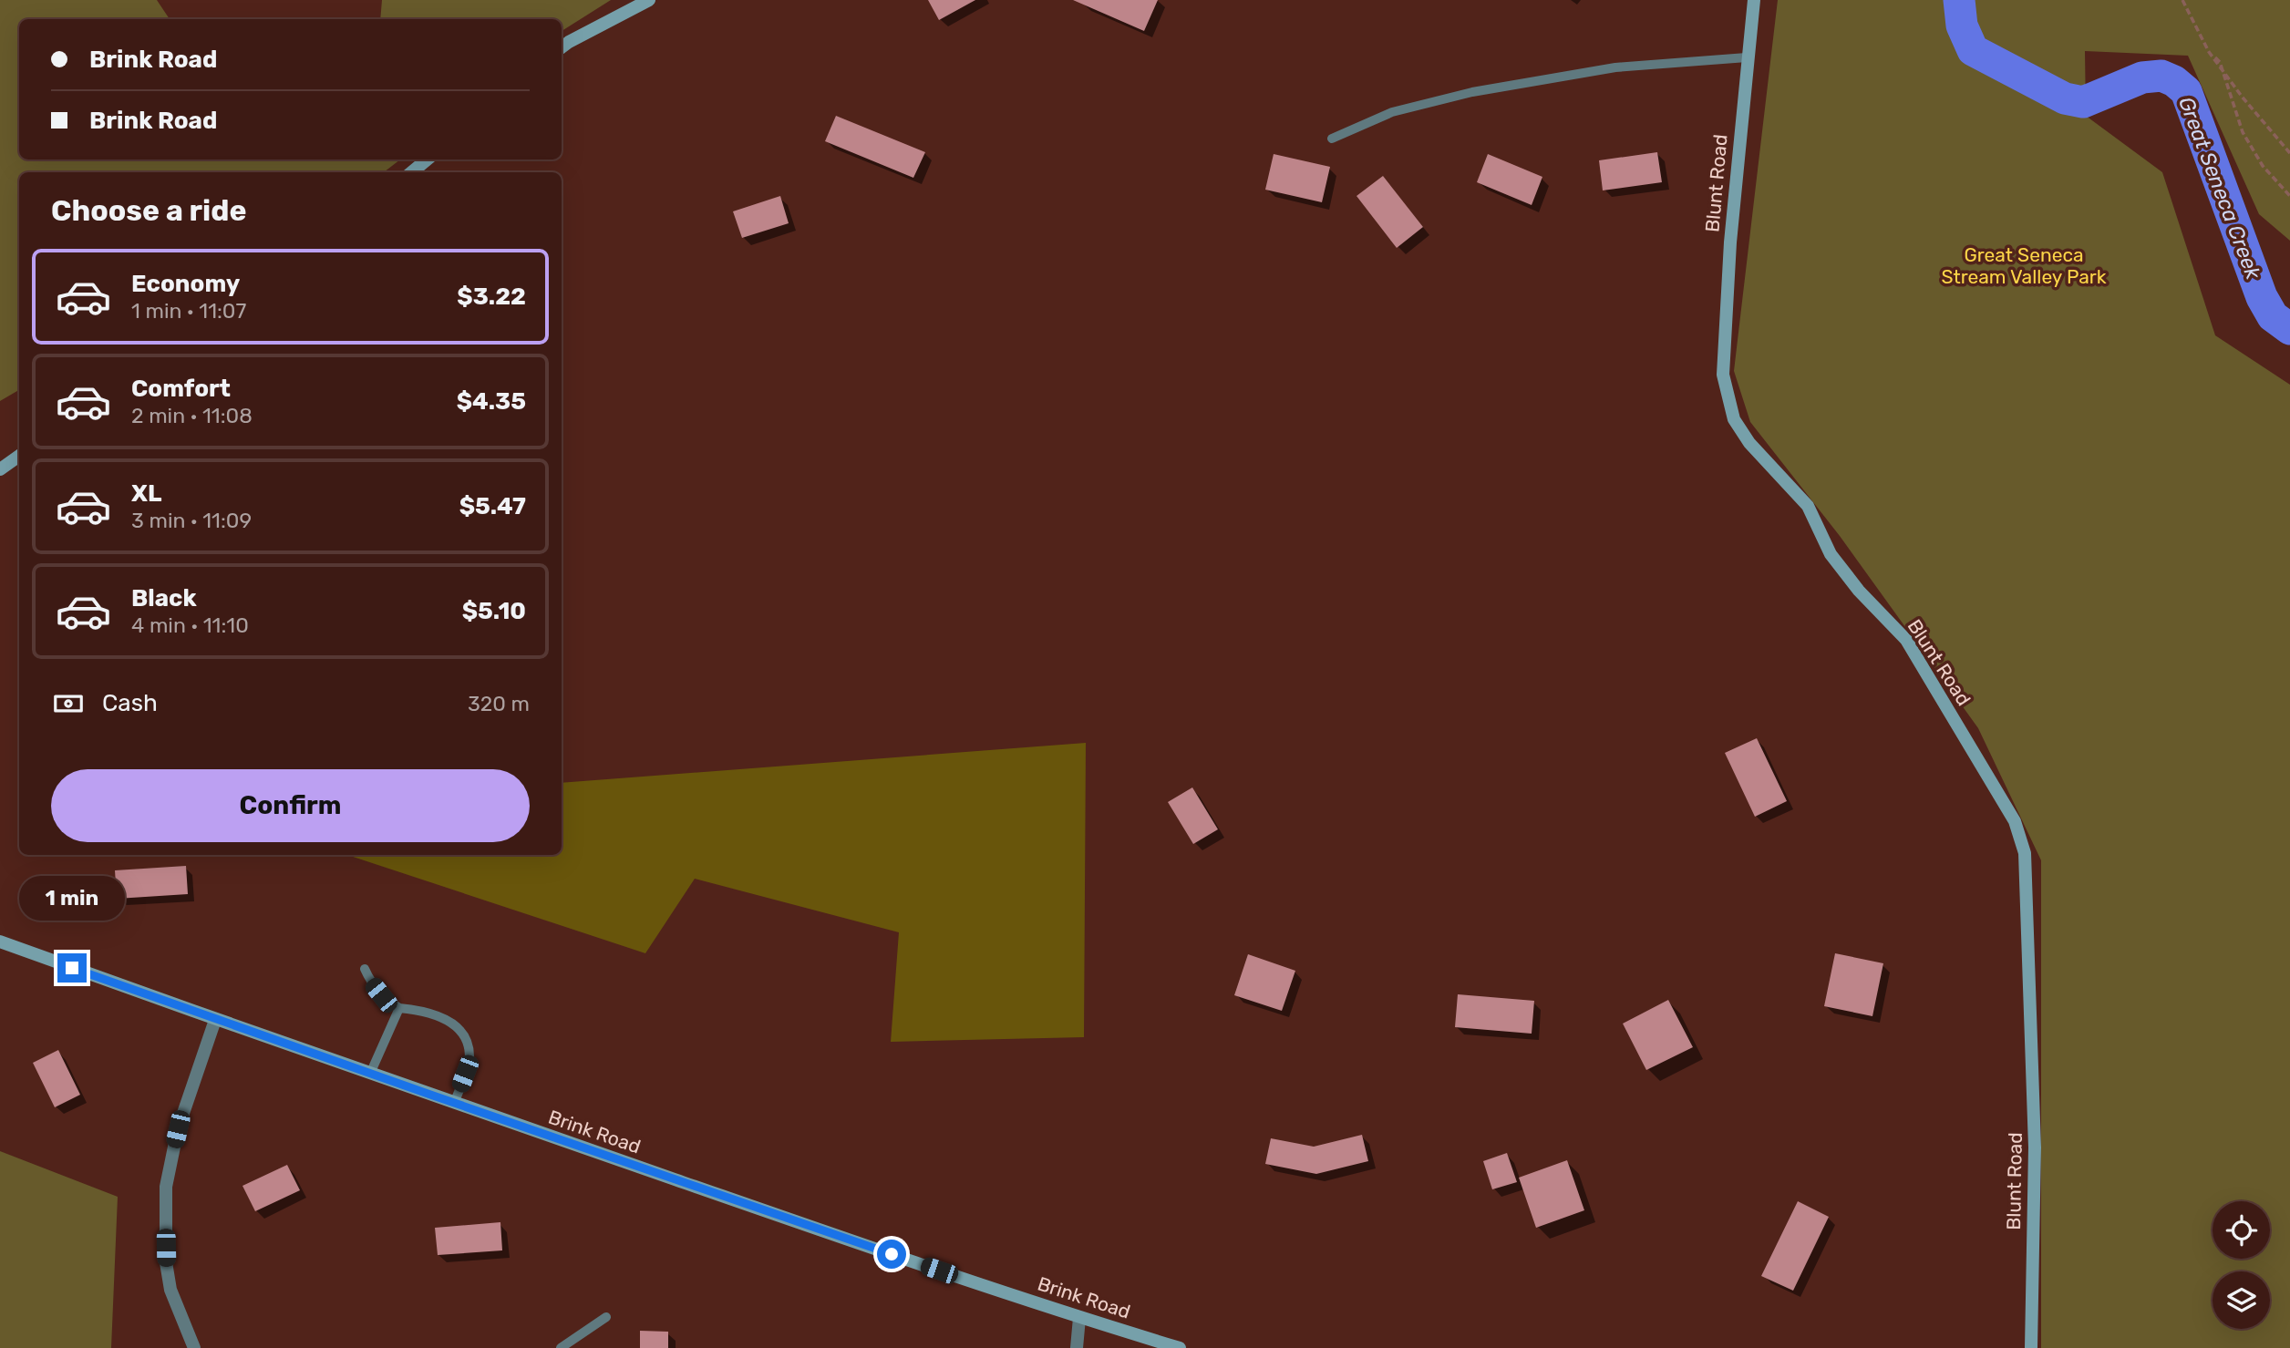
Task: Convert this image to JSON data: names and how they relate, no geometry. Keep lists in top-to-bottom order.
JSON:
{
  "streets": {
    "street": ["Blunt Road", "Brink Road"]
  },
  "water": ["Great Seneca Creek"],
  "parks": ["Great Seneca Stream Valley Park"],
  "page": {
    "banner": ["Brink Road", "Brink Road"],
    "heading": "Choose a ride",
    "list": [
      {
        "name": "Economy",
        "note": "1 min · 11:07",
        "value": "$3.22"
      },
      {
        "name": "Comfort",
        "note": "2 min · 11:08",
        "value": "$4.35"
      },
      {
        "name": "XL",
        "note": "3 min · 11:09",
        "value": "$5.47"
      },
      {
        "name": "Black",
        "note": "4 min · 11:10",
        "value": "$5.10"
      }
    ],
    "pay": ["Cash", "320 m"],
    "buttons": "Confirm",
    "bubble": "1 min"
  }
}
